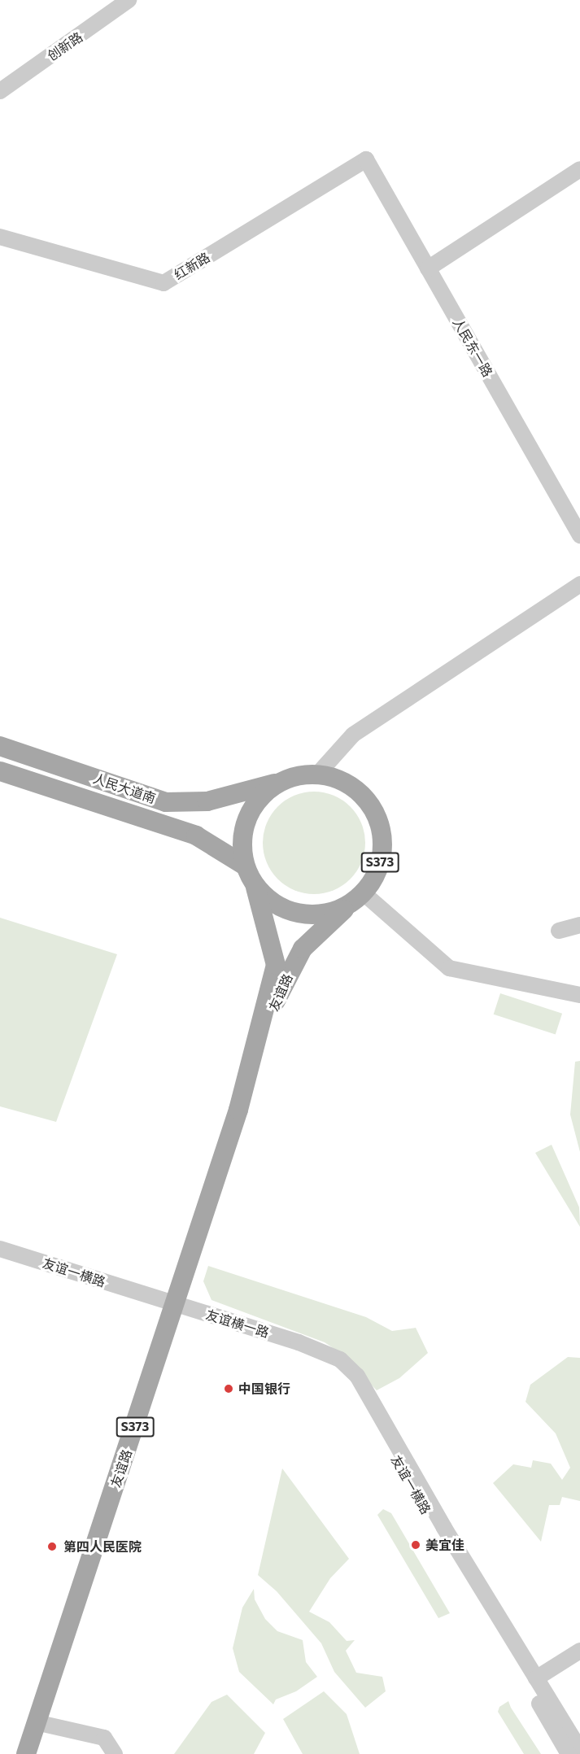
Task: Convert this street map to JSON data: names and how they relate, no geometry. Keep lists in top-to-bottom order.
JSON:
{
  "streets": {
    "main road": ["人民大道南", "S373", "友谊路"],
    "street": [
      "创新路",
      "红新路",
      "人民东一路",
      "友谊一横路",
      "友谊横一路"
    ]
  },
  "crossings": [
    ["红新路", "人民东一路"],
    ["人民大道南", "S373"],
    ["人民大道南", "友谊路"],
    ["S373", "友谊路"],
    ["友谊路", "友谊一横路"],
    ["友谊路", "友谊横一路"],
    ["友谊一横路", "友谊横一路"]
  ],
  "places": ["中国银行", "美宜佳", "第四人民医院"]
}
